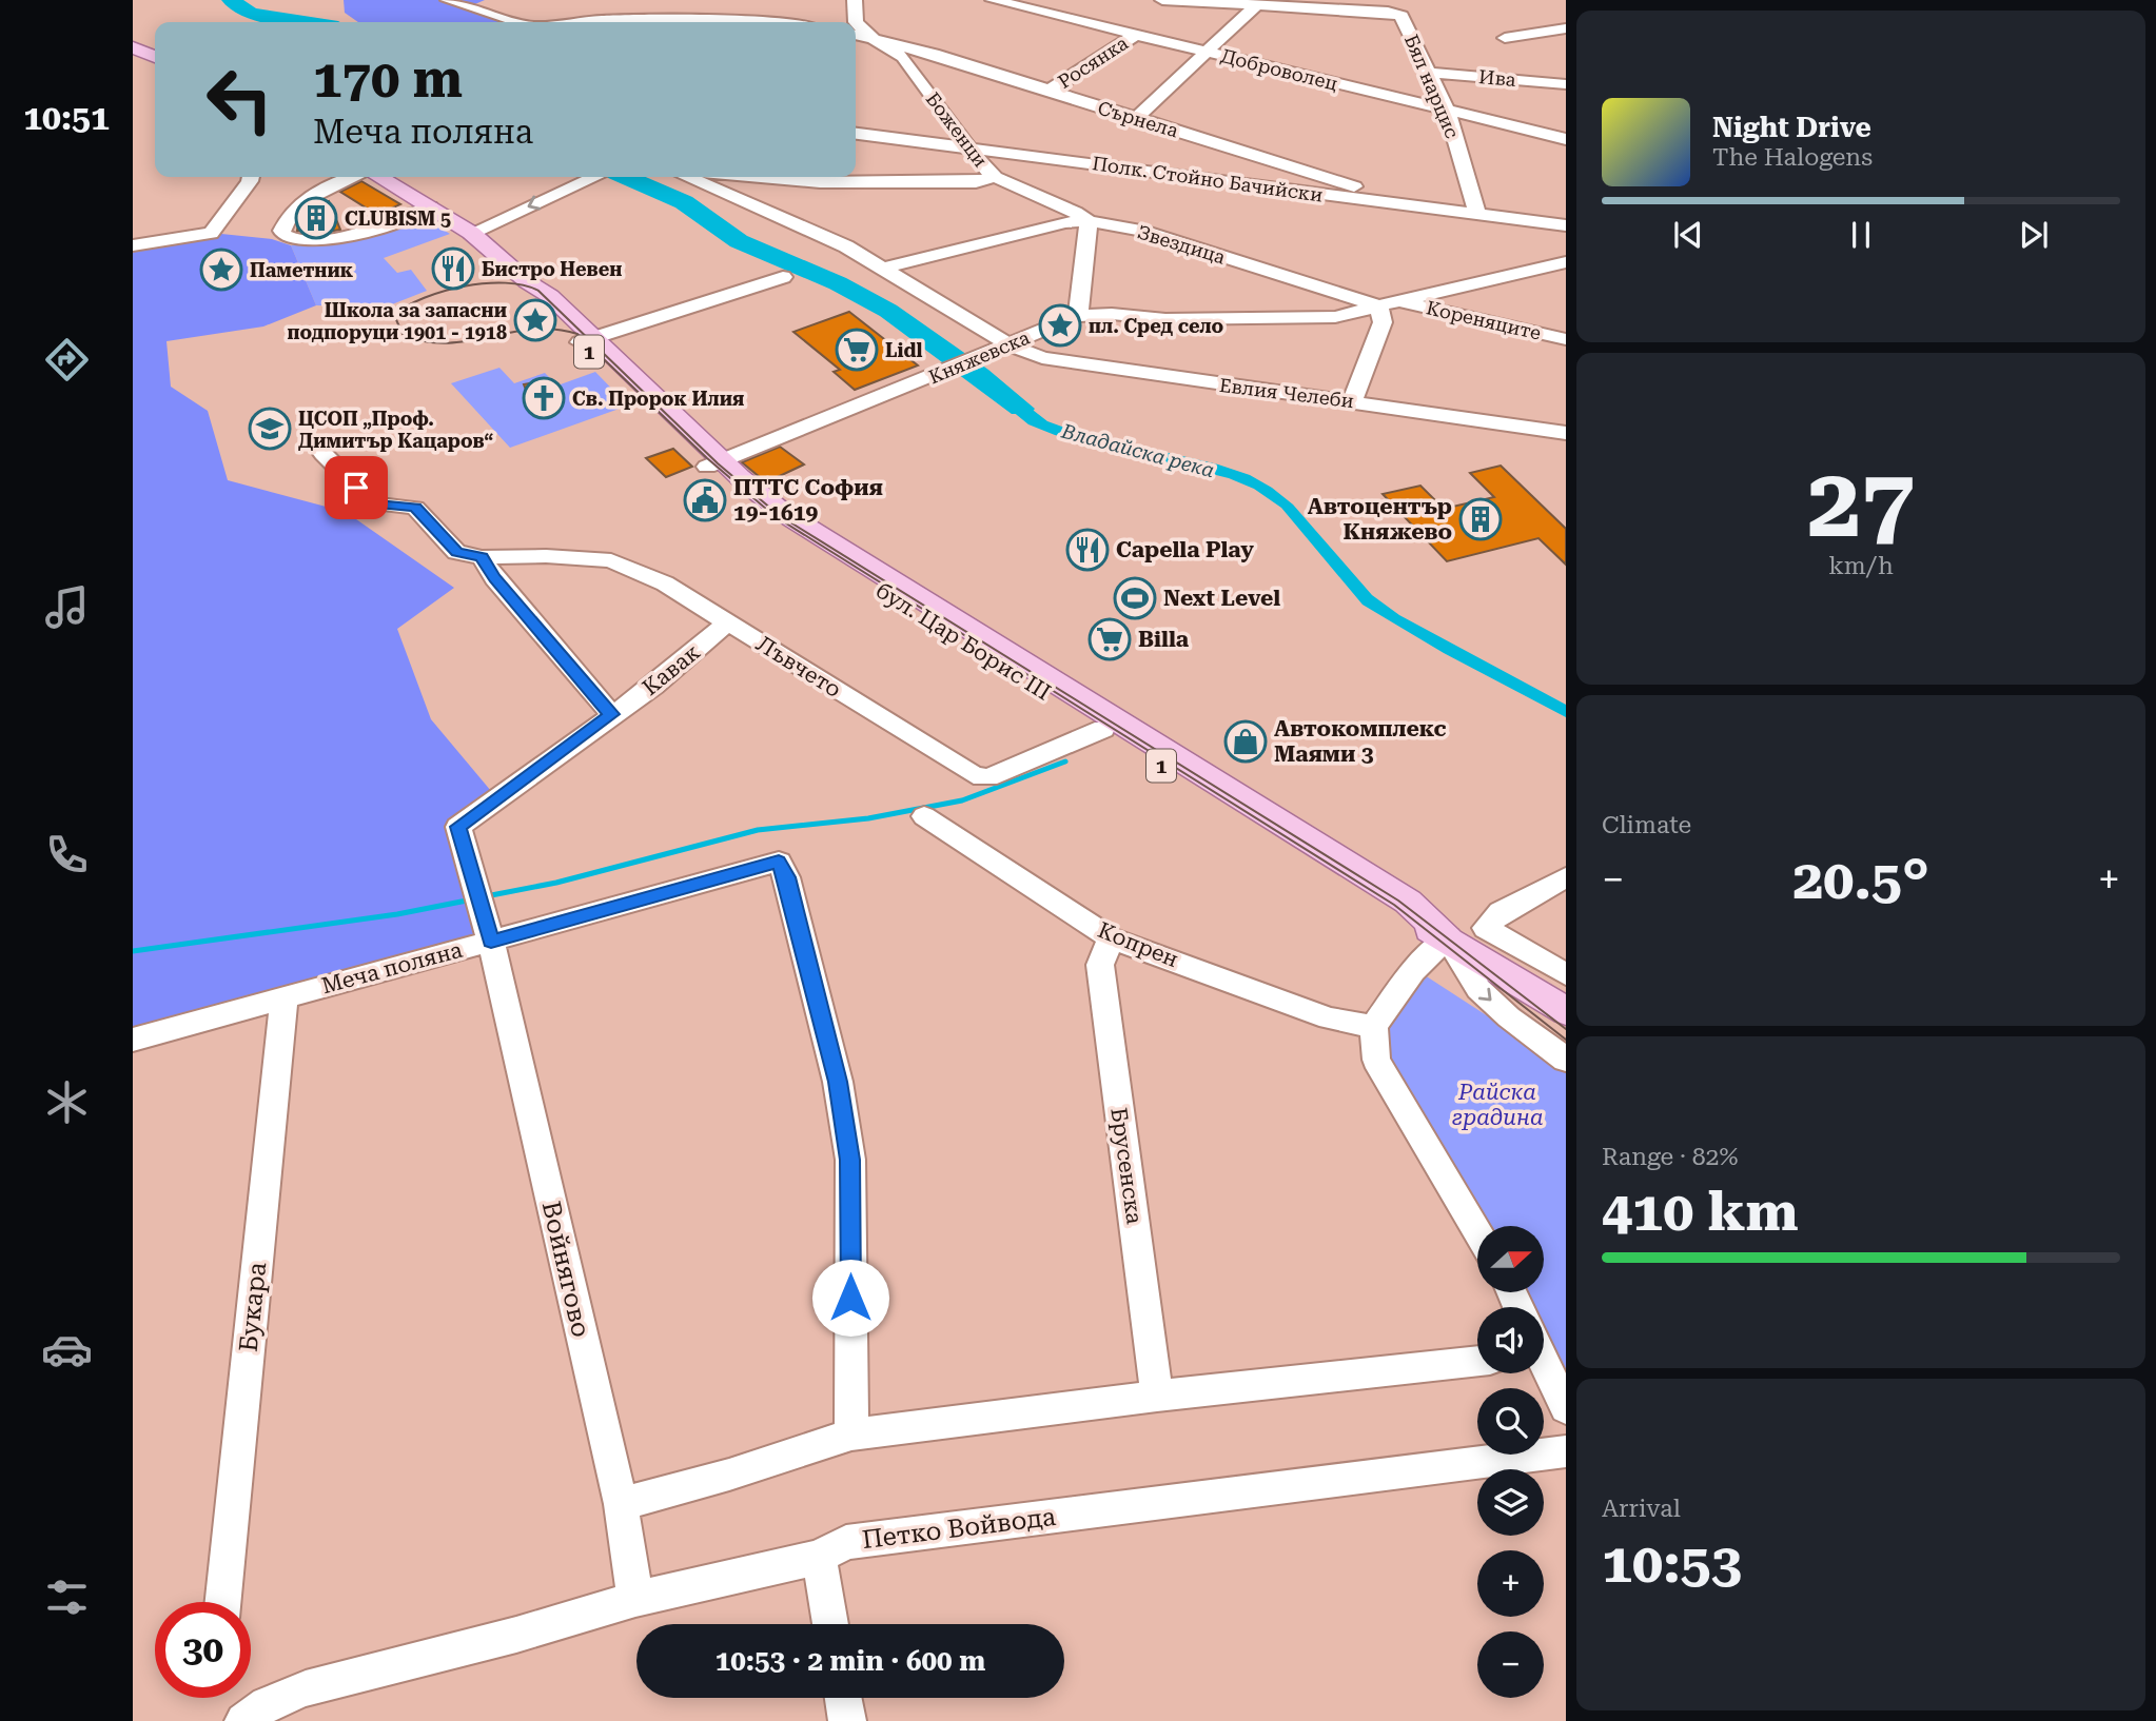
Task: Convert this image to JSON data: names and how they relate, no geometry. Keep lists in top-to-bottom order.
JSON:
{
  "streets": {
    "main road": ["1", "бул. Цар Борис III"],
    "street": [
      "Росянка",
      "Доброволец",
      "Ива",
      "Бял нарцис",
      "Сърнела",
      "Боженци",
      "Полк. Стойно Бачийски",
      "Звездица",
      "Кореняците",
      "Княжевска",
      "Евлия Челеби",
      "Лъвчето",
      "Кавак",
      "Копрен",
      "Меча поляна",
      "Брусенска",
      "Войнягово",
      "Букара",
      "Петко Войвода"
    ]
  },
  "crossings": [
    ["Росянка", "Доброволец"],
    ["Росянка", "Сърнела"],
    ["Доброволец", "Бял нарцис"],
    ["Ива", "Бял нарцис"],
    ["Бял нарцис", "Полк. Стойно Бачийски"],
    ["Сърнела", "Боженци"],
    ["Сърнела", "Полк. Стойно Бачийски"],
    ["Боженци", "Полк. Стойно Бачийски"],
    ["Боженци", "Звездица"],
    ["Звездица", "Княжевска"],
    ["Звездица", "Евлия Челеби"],
    ["Кореняците", "Княжевска"],
    ["Княжевска", "Евлия Челеби"],
    ["Княжевска", "бул. Цар Борис III"],
    ["бул. Цар Борис III", "Лъвчето"],
    ["Лъвчето", "Кавак"],
    ["Кавак", "Меча поляна"],
    ["Кавак", "Войнягово"],
    ["Копрен", "Брусенска"],
    ["Меча поляна", "Войнягово"],
    ["Меча поляна", "Букара"],
    ["Войнягово", "Петко Войвода"]
  ],
  "water": ["Владайска река"],
  "parks": ["Райска градина"],
  "places": {
    "building": ["CLUBISM 5", "Автоцентър Княжево"],
    "restaurant": ["Бистро Невен", "Capella Play"],
    "place": ["Паметник", "Школа за запасни подпоруци 1901 - 1918", "пл. Сред село"],
    "supermarket": ["Lidl", "Billa"],
    "church": ["Св. Пророк Илия"],
    "school or university": ["ЦСОП „Проф. Димитър Кацаров“"],
    "public building": ["ПТТС София 19-1619"],
    "sports": ["Next Level"],
    "shop": ["Автокомплекс Маями 3"]
  },
  "north": "right",
  "page": {
    "tabs": "10:51",
    "turn": ["170 m", "Меча поляна"],
    "song": ["Night Drive", "The Halogens"],
    "tile": [
      ["27", "km/h"],
      "Climate",
      ["Range · 82%", "410 km"],
      ["Arrival", "10:53"]
    ],
    "heat": ["−", "20.5°", "+"],
    "map_buttons": ["+", "−"],
    "limit": "30",
    "trip": "10:53 · 2 min · 600 m"
  }
}
